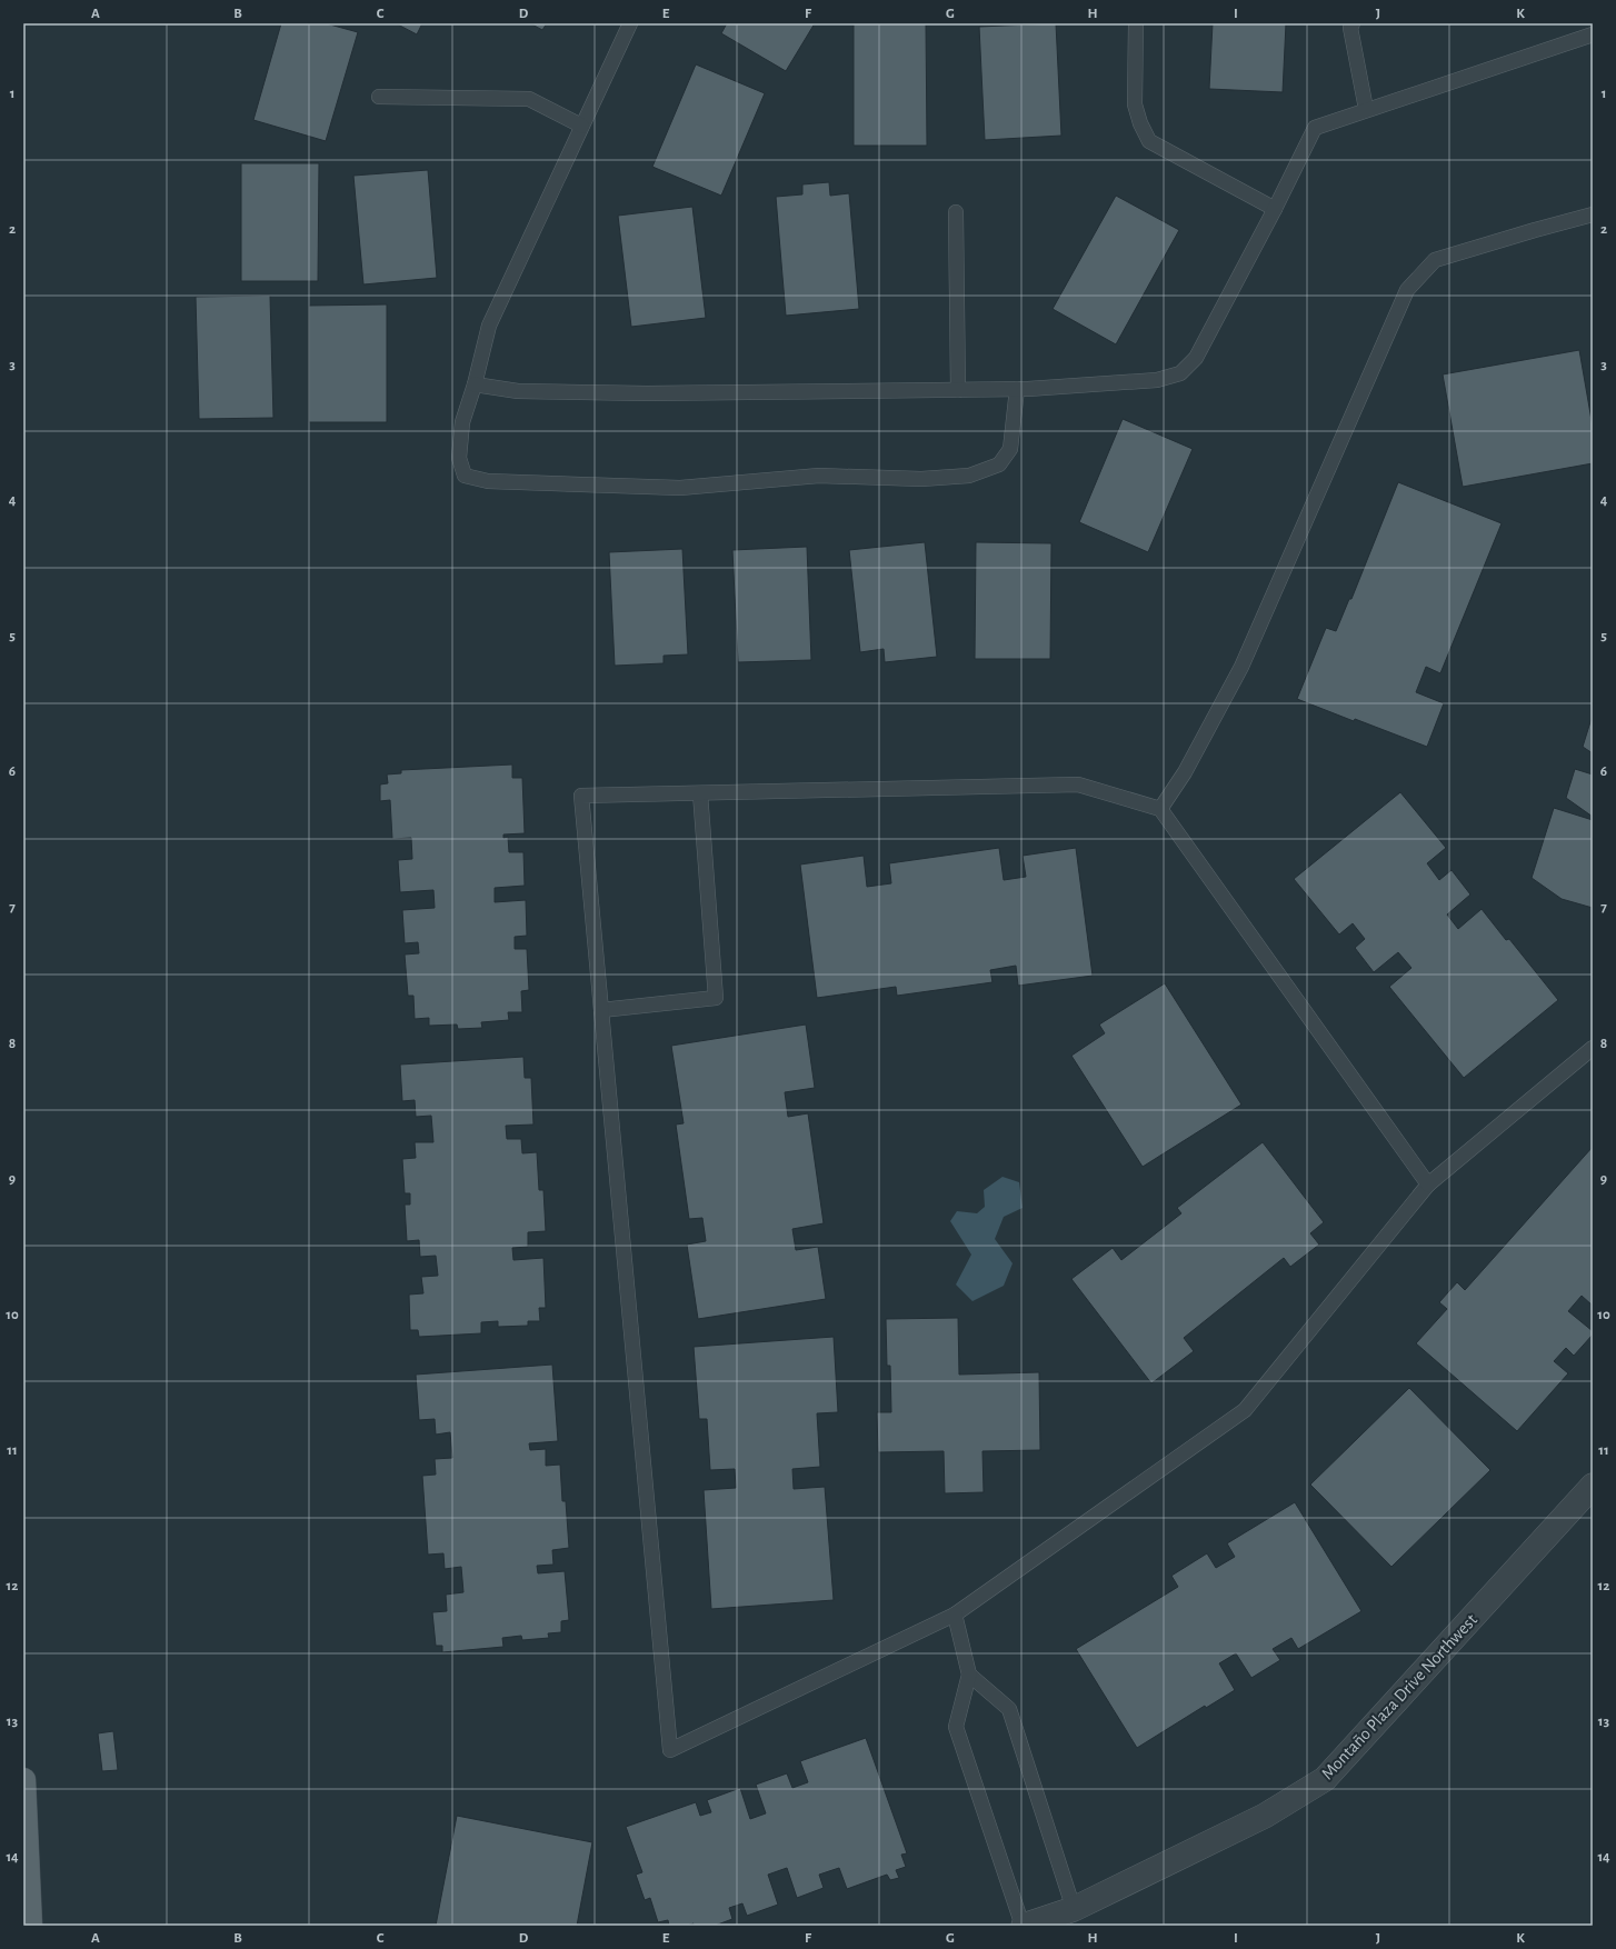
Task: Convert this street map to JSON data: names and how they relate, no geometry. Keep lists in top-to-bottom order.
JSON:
{
  "streets": {
    "street": ["Montaño Plaza Drive Northwest"]
  },
  "grid": {
    "columns": [
      "A",
      "B",
      "C",
      "D",
      "E",
      "F",
      "G",
      "H",
      "I",
      "J",
      "K"
    ],
    "rows": [
      "1",
      "2",
      "3",
      "4",
      "5",
      "6",
      "7",
      "8",
      "9",
      "10",
      "11",
      "12",
      "13",
      "14"
    ]
  }
}
